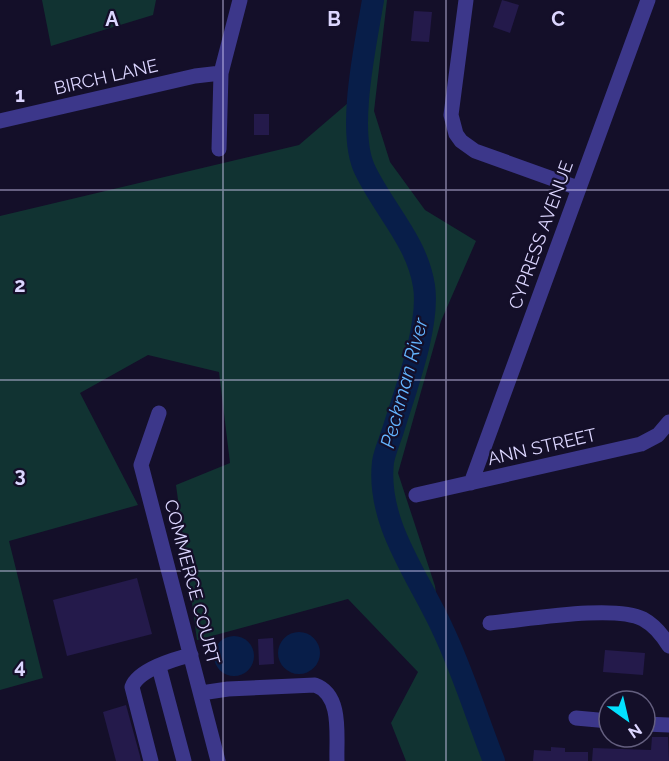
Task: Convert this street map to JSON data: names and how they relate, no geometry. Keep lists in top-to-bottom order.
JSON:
{
  "streets": {
    "street": [
      "BIRCH LANE",
      "CYPRESS AVENUE",
      "ANN STREET",
      "COMMERCE COURT"
    ]
  },
  "crossings": [
    ["CYPRESS AVENUE", "ANN STREET"]
  ],
  "water": ["Peckman River"],
  "north": "bottom right",
  "grid": {
    "columns": ["A", "B", "C"],
    "rows": [
      "1",
      "2",
      "3",
      "4"
    ]
  }
}
